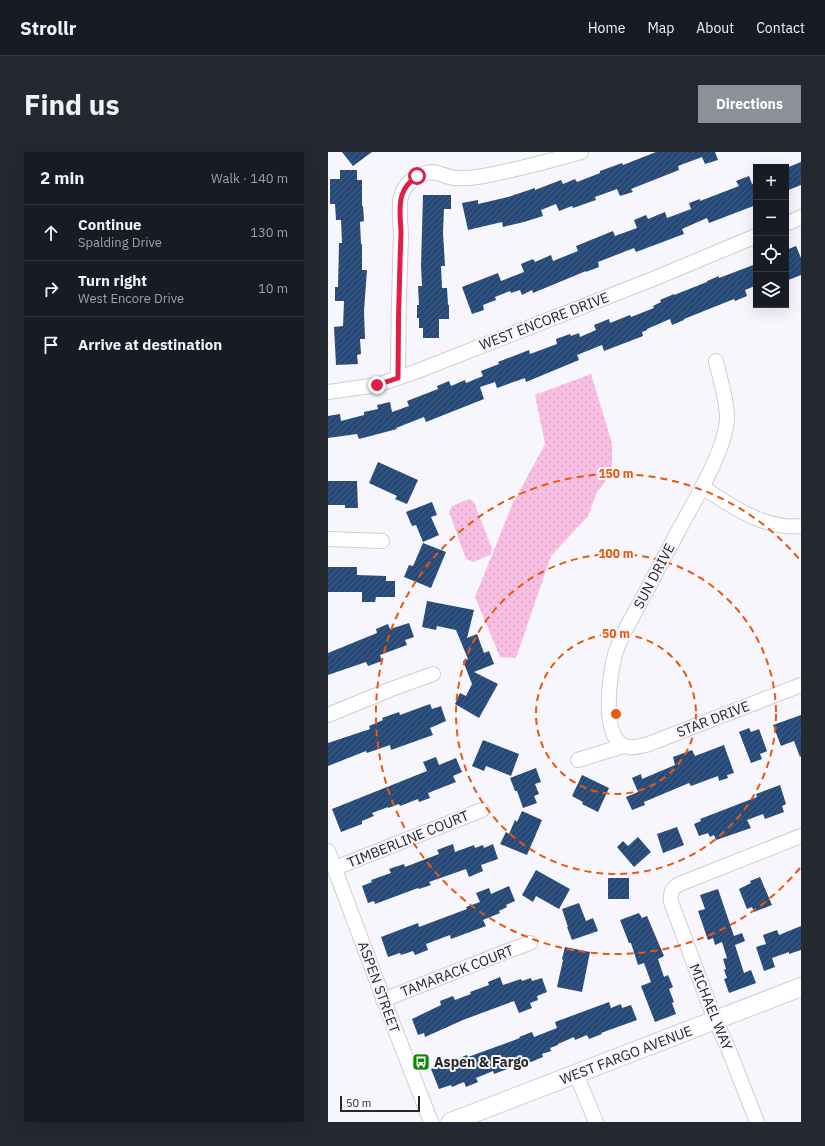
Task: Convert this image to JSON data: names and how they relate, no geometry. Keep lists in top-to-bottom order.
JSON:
{
  "streets": {
    "main road": ["WEST FARGO AVENUE"],
    "street": [
      "WEST ENCORE DRIVE",
      "SUN DRIVE",
      "STAR DRIVE",
      "TIMBERLINE COURT",
      "TAMARACK COURT",
      "ASPEN STREET",
      "MICHAEL WAY"
    ]
  },
  "crossings": [
    ["SUN DRIVE", "STAR DRIVE"],
    ["TIMBERLINE COURT", "ASPEN STREET"],
    ["TAMARACK COURT", "ASPEN STREET"],
    ["MICHAEL WAY", "WEST FARGO AVENUE"]
  ],
  "places": {
    "bus stop": ["Aspen & Fargo"]
  },
  "scale_bar": "50 m",
  "page": {
    "header": "Strollr",
    "nav": [
      "Home",
      "Map",
      "About",
      "Contact"
    ],
    "buttons": "Directions",
    "title": "Find us",
    "heading": ["2 min", "Walk · 140 m"],
    "map_buttons": ["+", "−"],
    "list": [
      ["Continue", "Spalding Drive", "130 m"],
      ["Turn right", "West Encore Drive", "10 m"],
      "Arrive at destination"
    ],
    "scale": "50 m"
  },
  "rings": ["150 m", "100 m", "50 m"]
}
